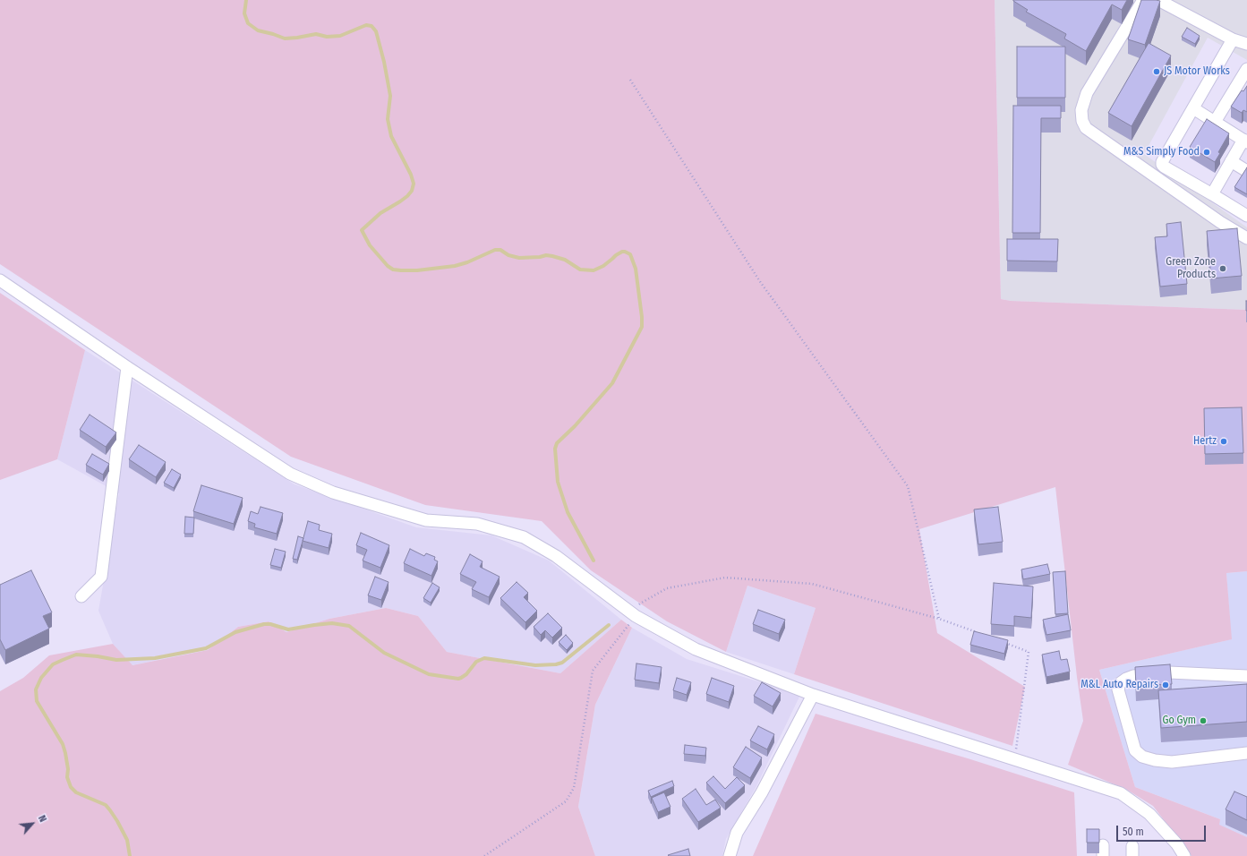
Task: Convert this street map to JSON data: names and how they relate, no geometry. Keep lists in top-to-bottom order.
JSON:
{
  "places": [
    "JS Motor Works",
    "M&S Simply Food",
    "Green Zone Products",
    "Hertz",
    "M&L Auto Repairs",
    "Go Gym"
  ],
  "scale_bar": "50 m",
  "north": "top right"
}
